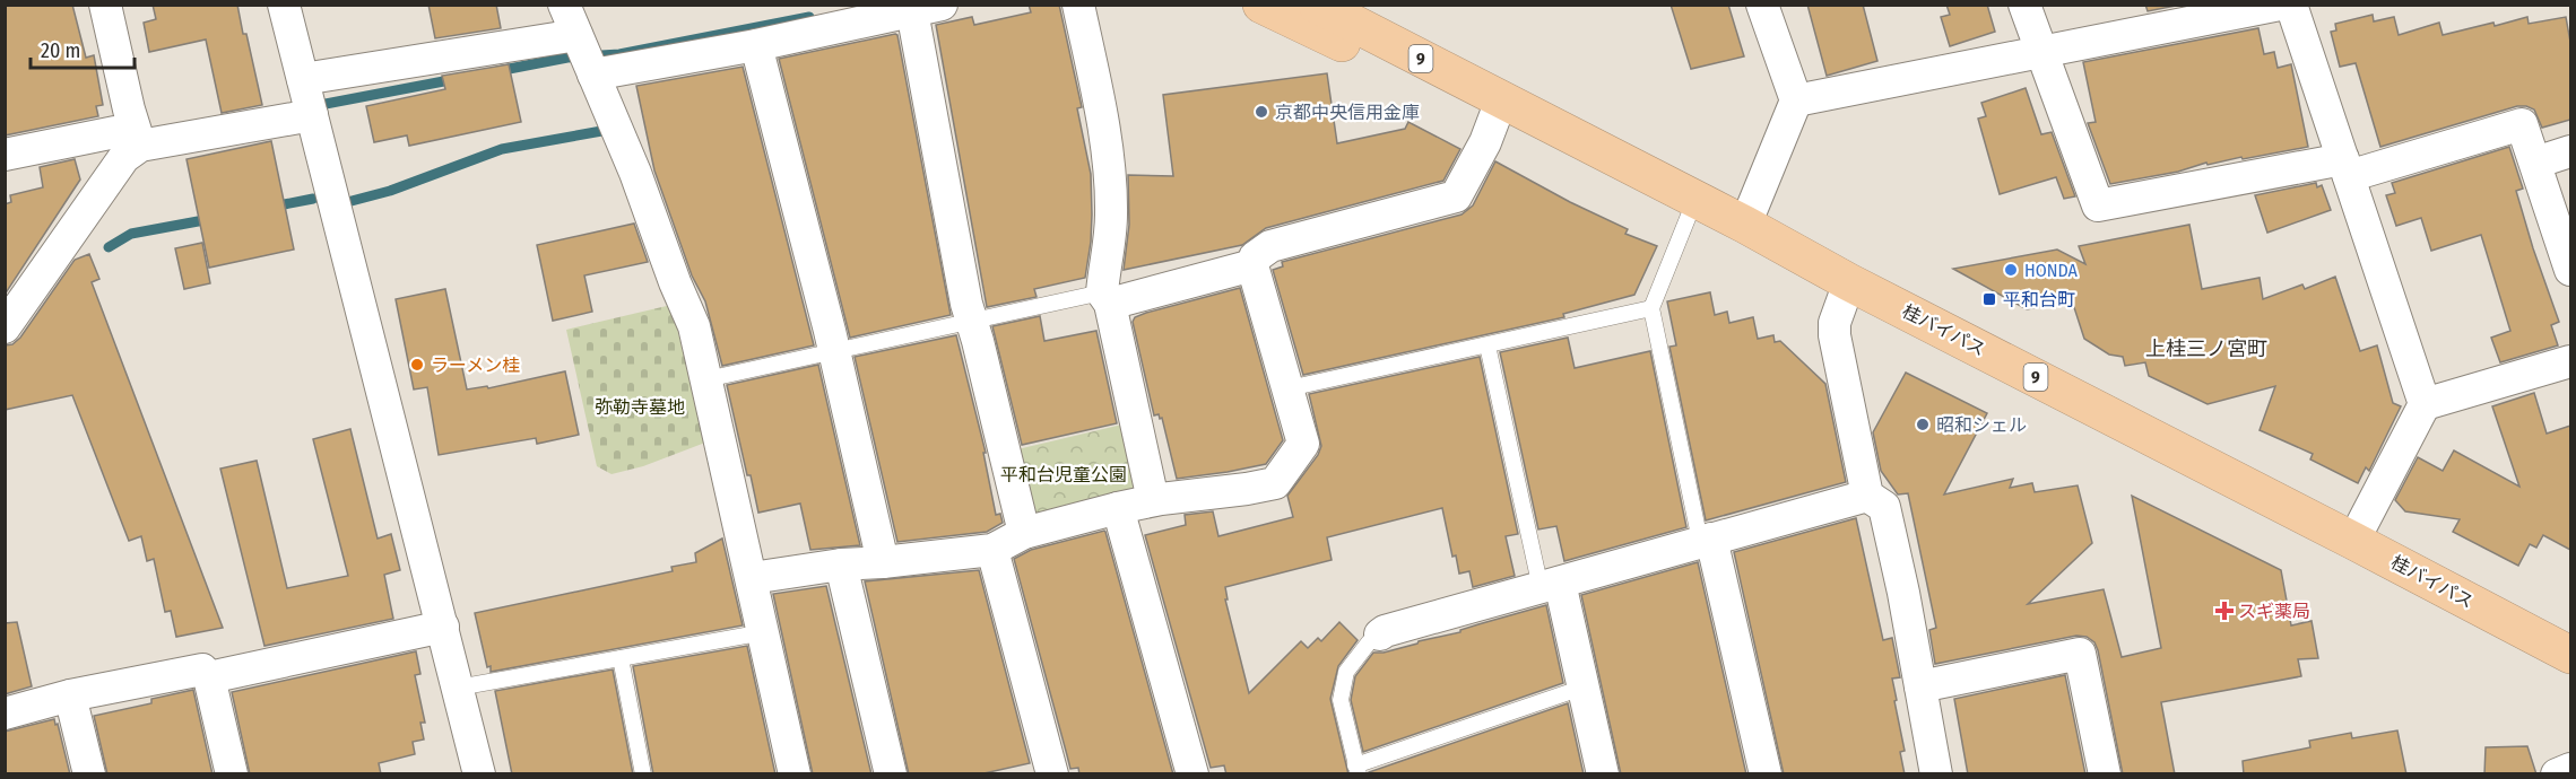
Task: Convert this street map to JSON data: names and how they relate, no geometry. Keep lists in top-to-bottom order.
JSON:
{
  "streets": {
    "highway": ["9", "桂バイパス"]
  },
  "districts": ["上桂三ノ宮町"],
  "parks": ["弥勒寺墓地", "平和台児童公園"],
  "places": {
    "other": [
      "京都中央信用金庫",
      "HONDA",
      "ラーメン桂",
      "昭和シェル"
    ],
    "transit": ["平和台町"],
    "health": ["スギ薬局"]
  },
  "scale_bar": "20 m"
}
